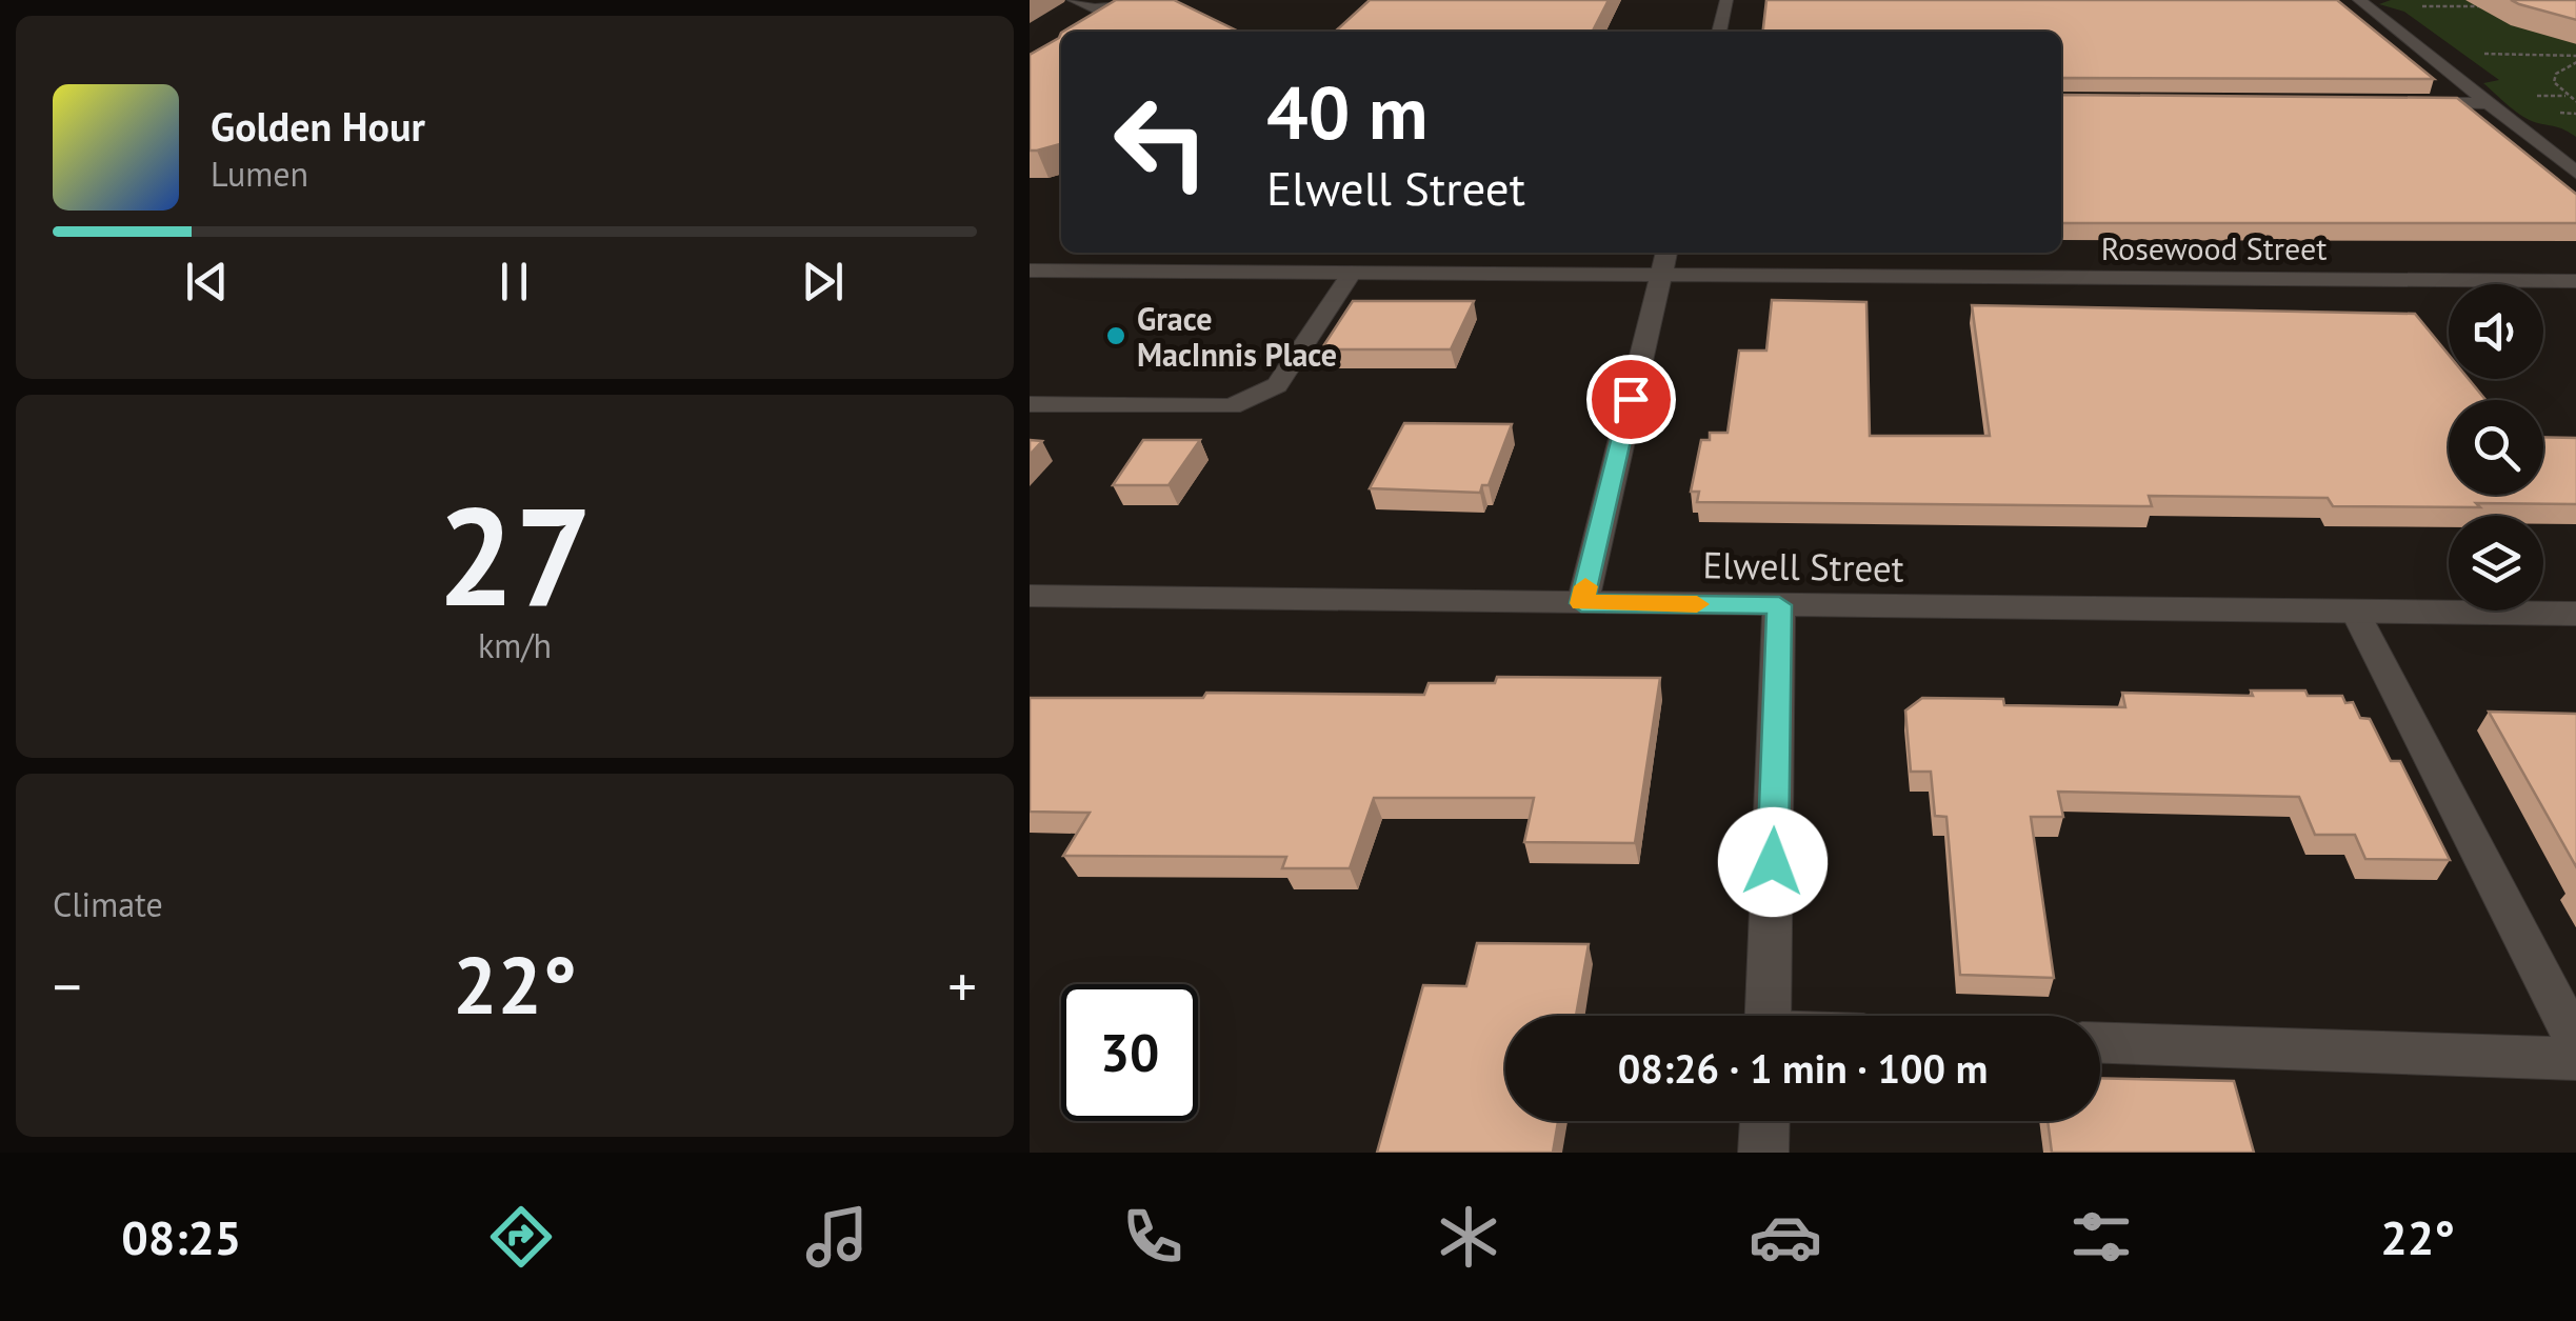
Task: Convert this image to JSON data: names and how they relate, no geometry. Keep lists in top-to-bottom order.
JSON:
{
  "streets": {
    "street": ["Rosewood Street", "Elwell Street"]
  },
  "places": ["Grace MacInnis Place"],
  "page": {
    "turn": ["40 m", "Elwell Street"],
    "song": ["Golden Hour", "Lumen"],
    "tile": [
      ["27", "km/h"],
      "Climate"
    ],
    "heat": ["−", "22°", "+"],
    "limit": "30",
    "trip": "08:26 · 1 min · 100 m",
    "tabs": ["08:25", "22°"]
  }
}
